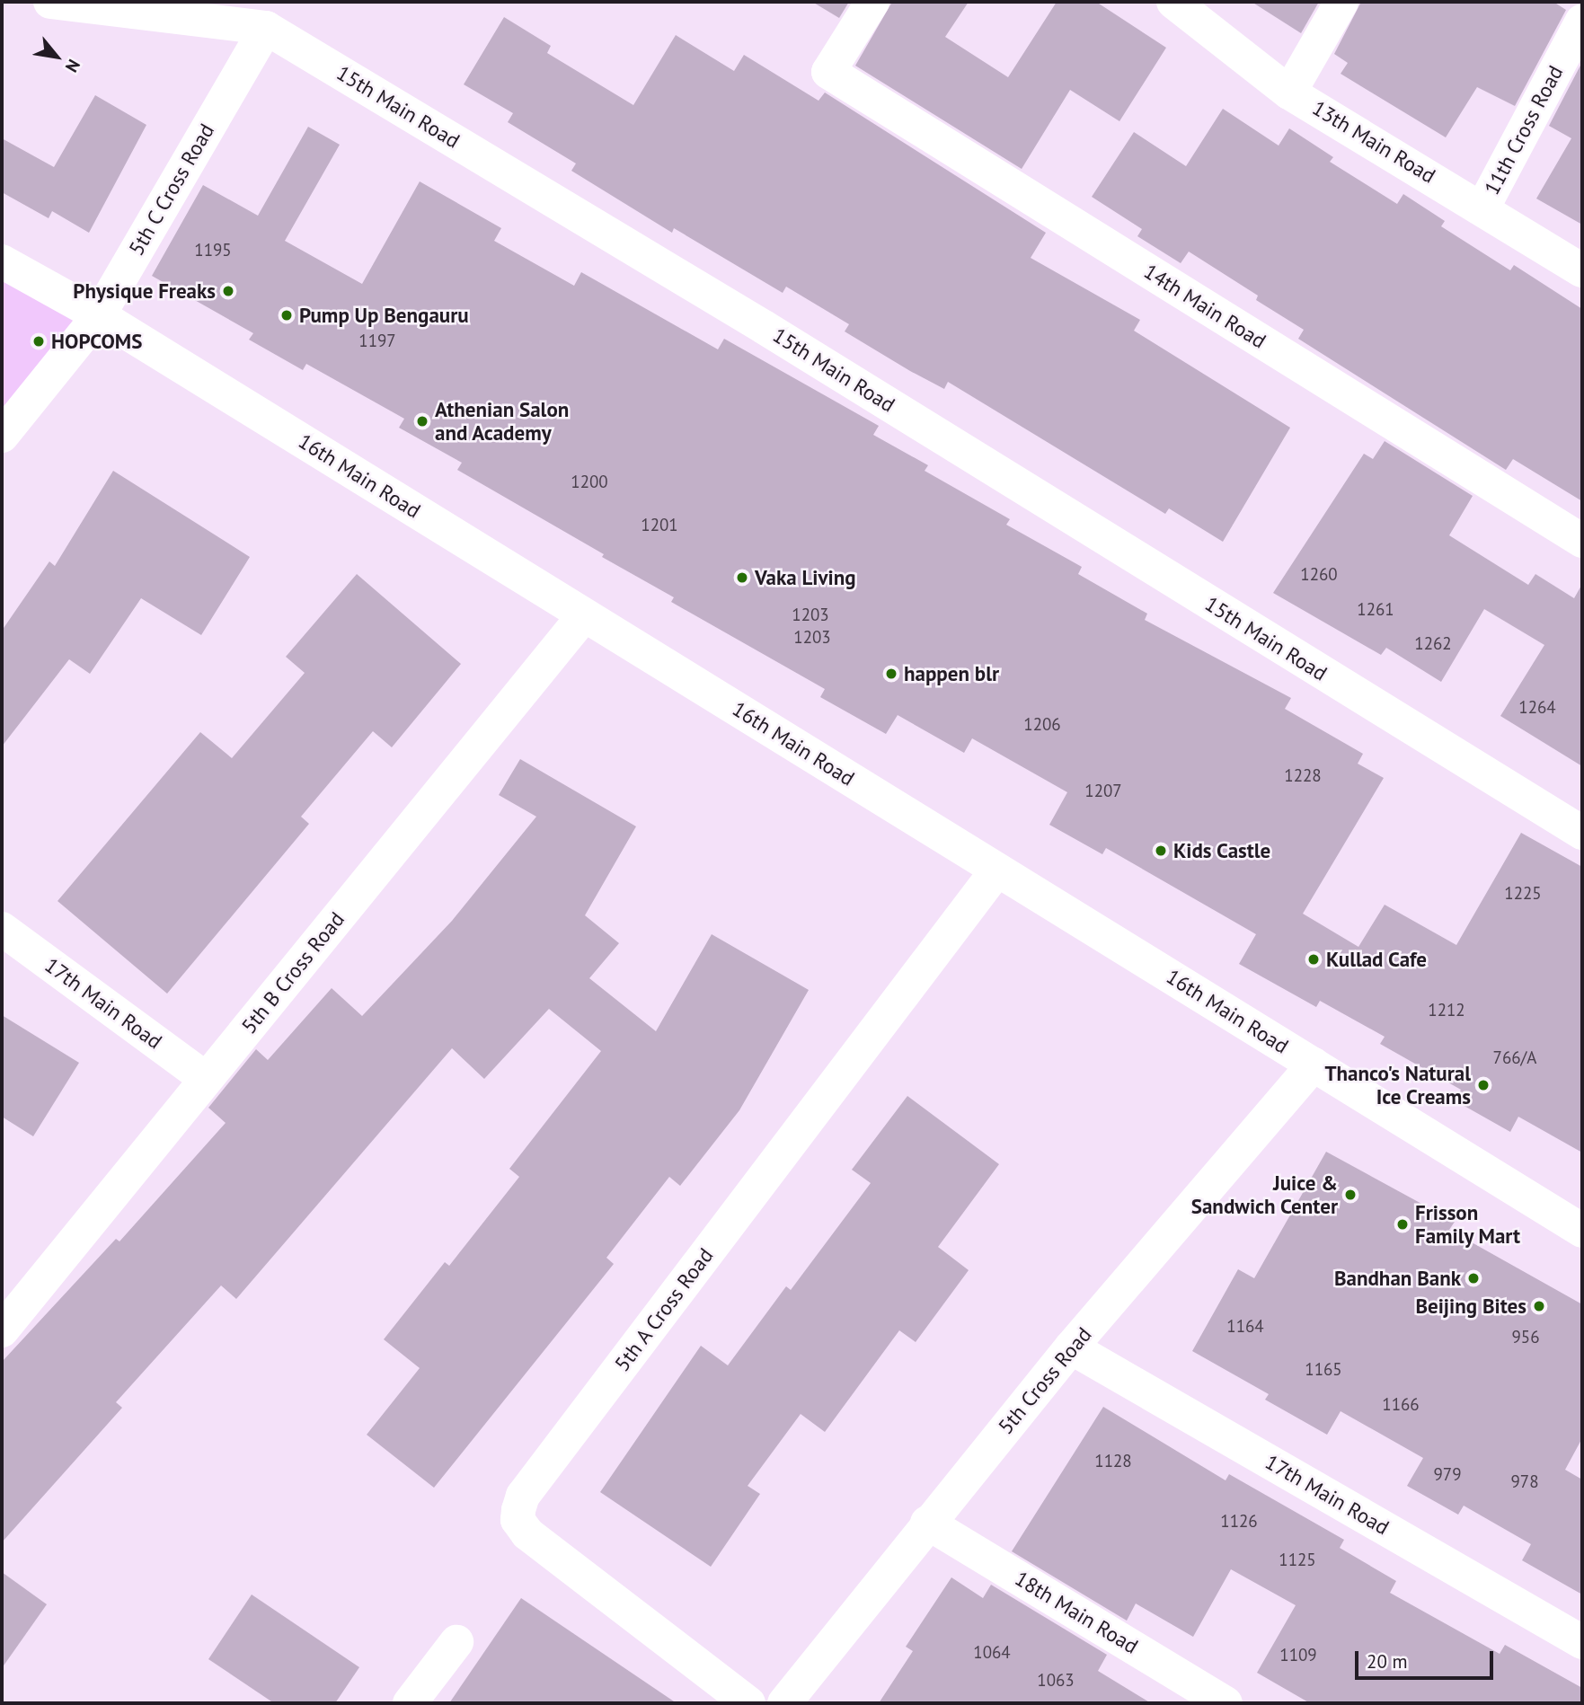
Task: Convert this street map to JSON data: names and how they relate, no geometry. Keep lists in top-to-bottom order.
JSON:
{
  "streets": {
    "street": [
      "15th Main Road",
      "11th Cross Road",
      "13th Main Road",
      "5th C Cross Road",
      "14th Main Road",
      "16th Main Road",
      "5th B Cross Road",
      "17th Main Road",
      "5th A Cross Road",
      "5th Cross Road",
      "18th Main Road"
    ]
  },
  "crossings": [
    ["15th Main Road", "5th C Cross Road"],
    ["11th Cross Road", "13th Main Road"],
    ["5th C Cross Road", "16th Main Road"],
    ["16th Main Road", "5th B Cross Road"],
    ["16th Main Road", "5th A Cross Road"],
    ["16th Main Road", "5th Cross Road"],
    ["5th B Cross Road", "17th Main Road"],
    ["17th Main Road", "5th Cross Road"],
    ["5th Cross Road", "18th Main Road"]
  ],
  "places": [
    "Physique Freaks",
    "Pump Up Bengauru",
    "HOPCOMS",
    "Athenian Salon and Academy",
    "Vaka Living",
    "happen blr",
    "Kids Castle",
    "Kullad Cafe",
    "Thanco's Natural Ice Creams",
    "Juice & Sandwich Center",
    "Frisson Family Mart",
    "Bandhan Bank",
    "Beijing Bites"
  ],
  "house_numbers": [
    "1195",
    "1197",
    "1200",
    "1201",
    "1260",
    "1261",
    "1203",
    "1203",
    "1262",
    "1264",
    "1206",
    "1228",
    "1207",
    "1225",
    "1212",
    "766/A",
    "1164",
    "956",
    "1165",
    "1166",
    "1128",
    "979",
    "978",
    "1126",
    "1125",
    "1064",
    "1109",
    "1063"
  ],
  "scale_bar": "20 m",
  "north": "bottom right"
}
